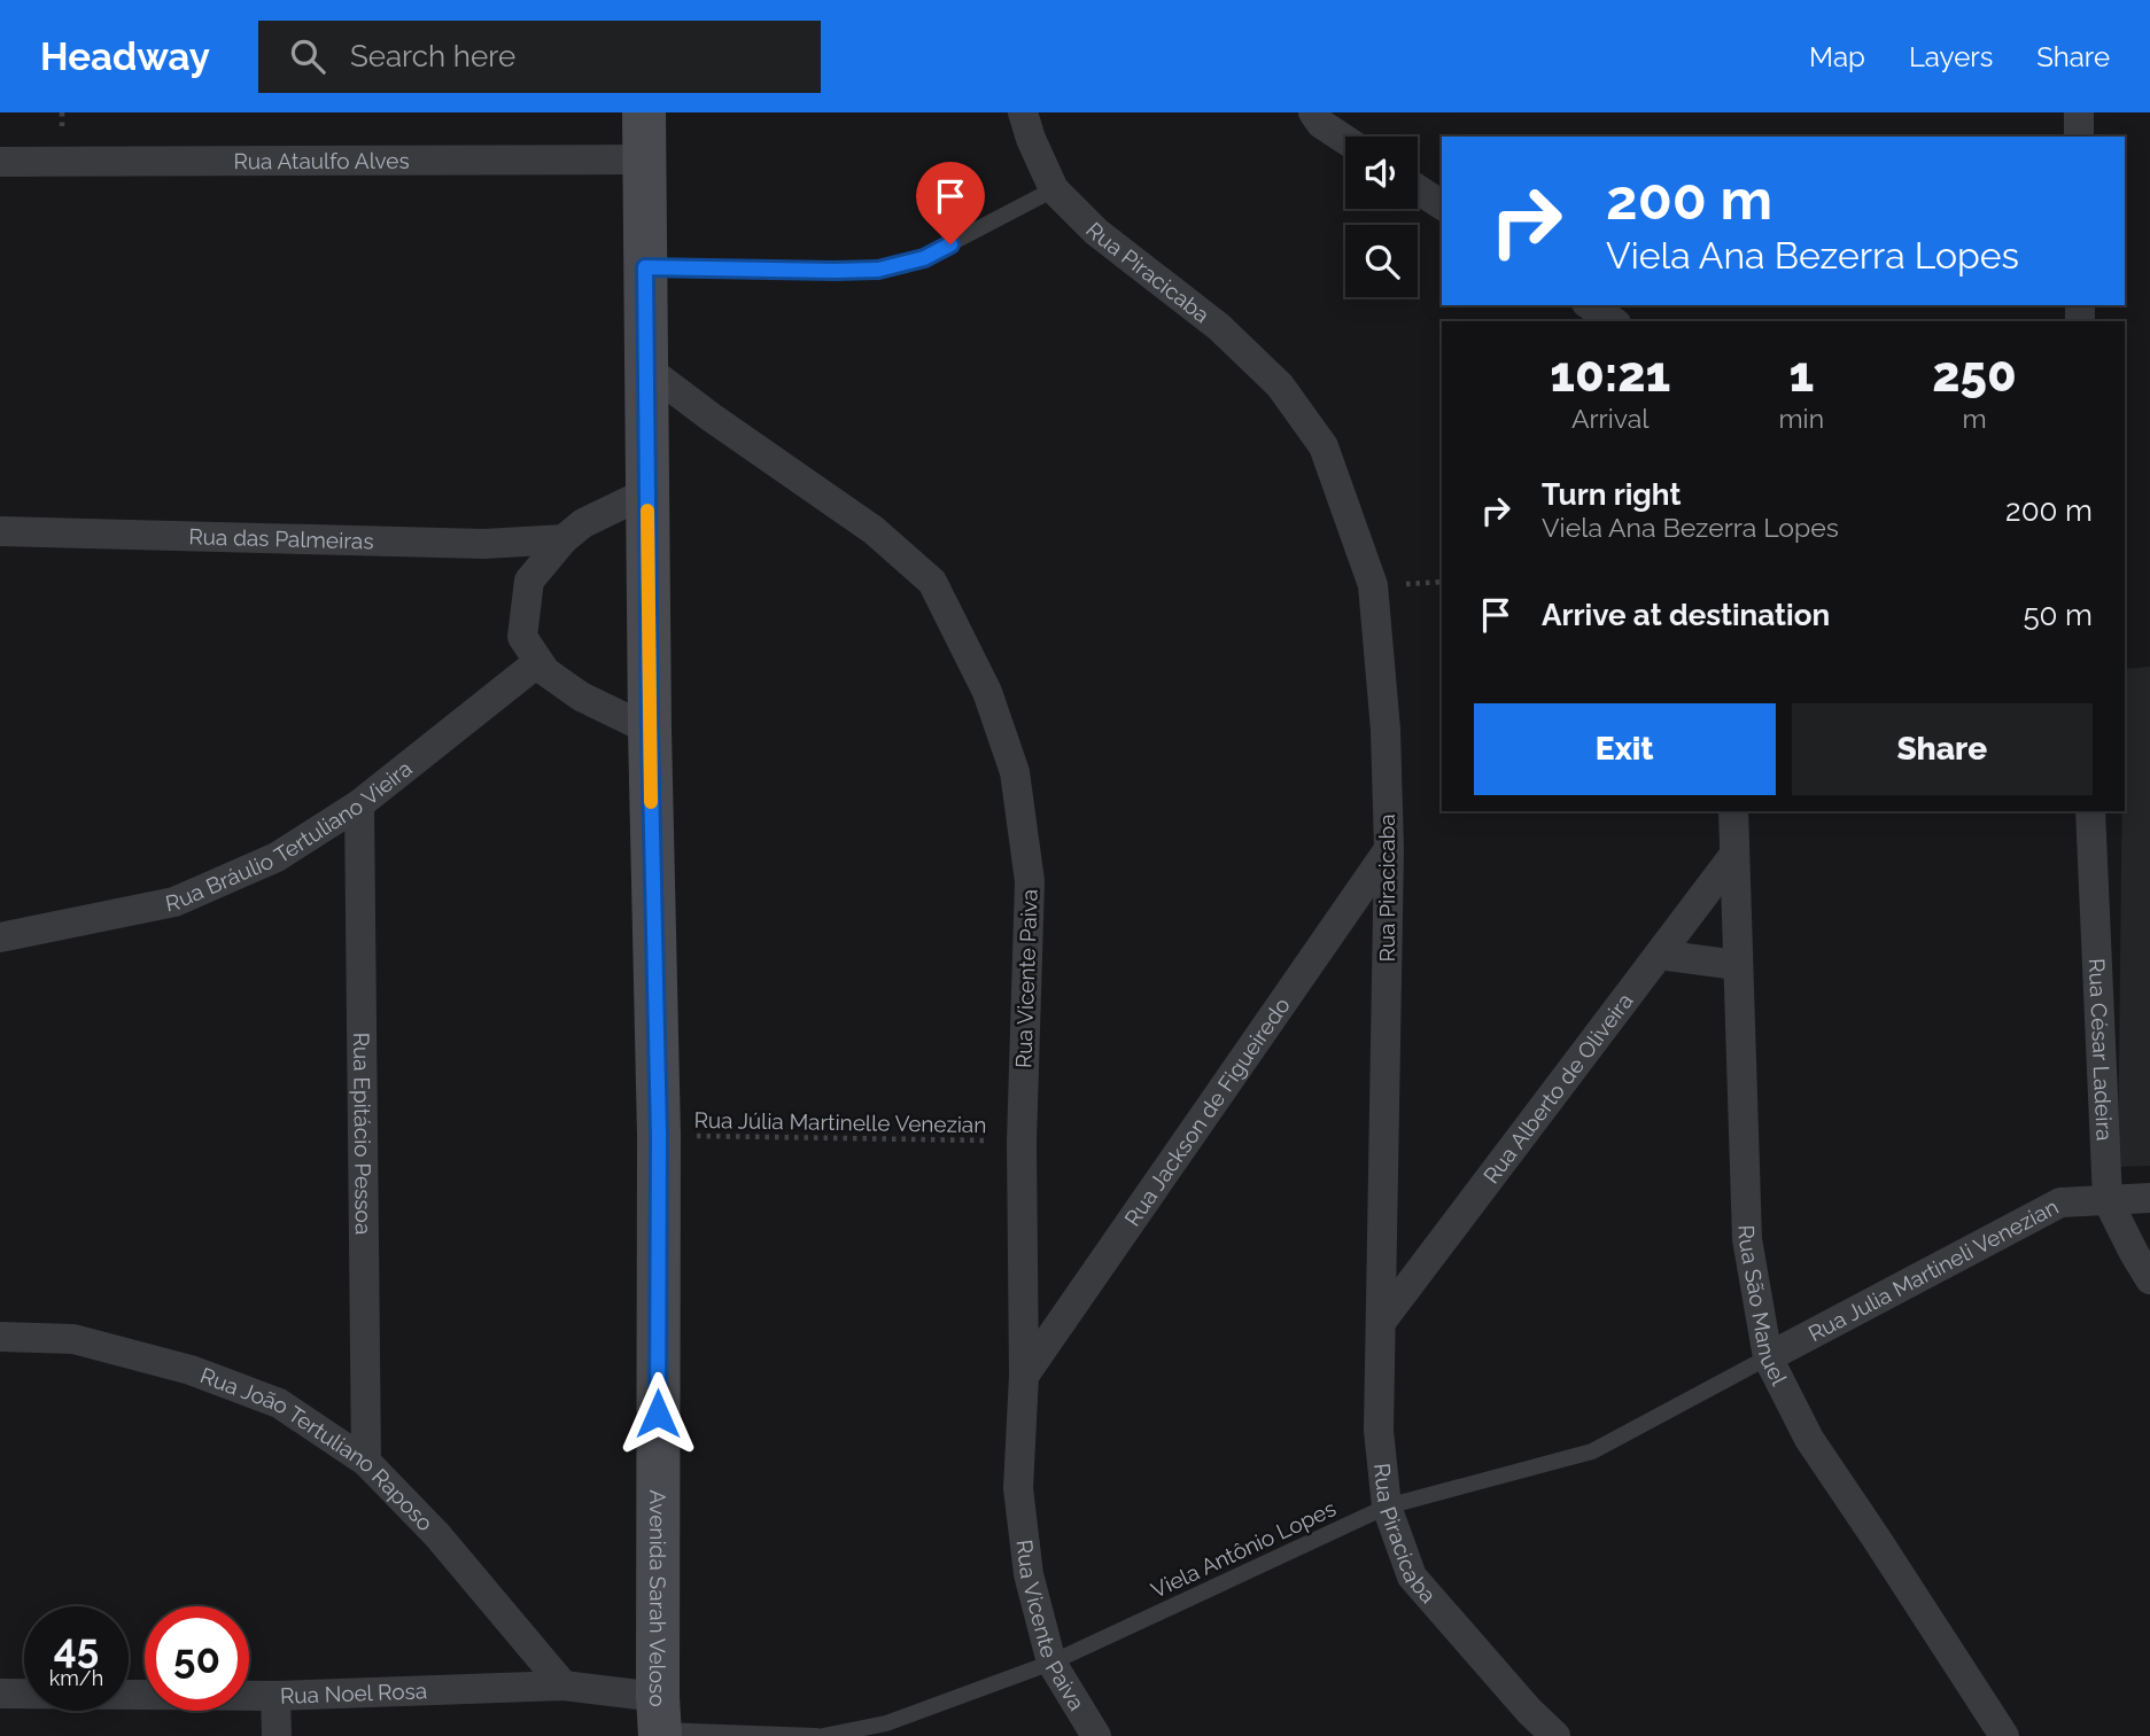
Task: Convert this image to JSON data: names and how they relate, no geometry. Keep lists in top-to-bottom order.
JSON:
{
  "streets": {
    "main road": ["Avenida Sarah Veloso"],
    "street": [
      "Rua Ataulfo Alves",
      "Rua Piracicaba",
      "Rua das Palmeiras",
      "Rua Bráulio Tertuliano Vieira",
      "Rua Vicente Paiva",
      "Rua César Ladeira",
      "Rua Alberto de Oliveira",
      "Rua Jackson de Figueiredo",
      "Rua Epitácio Pessoa",
      "Rua Julia Martineli Venezian",
      "Rua São Manuel",
      "Rua João Tertuliano Raposo",
      "Rua Noel Rosa"
    ],
    "lane": ["Viela Antônio Lopes"],
    "path": ["Rua Júlia Martinelle Venezian"]
  },
  "crossings": [
    ["Rua Ataulfo Alves", "Avenida Sarah Veloso"],
    ["Rua Piracicaba", "Rua Alberto de Oliveira"],
    ["Rua Piracicaba", "Rua Jackson de Figueiredo"],
    ["Rua Piracicaba", "Viela Antônio Lopes"],
    ["Rua Bráulio Tertuliano Vieira", "Rua Epitácio Pessoa"],
    ["Rua Vicente Paiva", "Rua Jackson de Figueiredo"],
    ["Rua Vicente Paiva", "Rua Júlia Martinelle Venezian"],
    ["Rua Vicente Paiva", "Viela Antônio Lopes"],
    ["Rua Vicente Paiva", "Avenida Sarah Veloso"],
    ["Rua César Ladeira", "Rua Julia Martineli Venezian"],
    ["Rua Alberto de Oliveira", "Rua São Manuel"],
    ["Rua Júlia Martinelle Venezian", "Avenida Sarah Veloso"],
    ["Rua Epitácio Pessoa", "Rua João Tertuliano Raposo"],
    ["Rua Julia Martineli Venezian", "Rua São Manuel"],
    ["Rua Julia Martineli Venezian", "Viela Antônio Lopes"],
    ["Rua São Manuel", "Viela Antônio Lopes"],
    ["Rua João Tertuliano Raposo", "Rua Noel Rosa"],
    ["Viela Antônio Lopes", "Avenida Sarah Veloso"],
    ["Viela Antônio Lopes", "Rua Noel Rosa"],
    ["Avenida Sarah Veloso", "Rua Noel Rosa"]
  ],
  "page": {
    "header": "Headway",
    "search": "Search here",
    "nav": ["Map", "Layers", "Share"],
    "turn": ["200 m", "Viela Ana Bezerra Lopes"],
    "eta": [
      "10:21",
      "Arrival",
      "1",
      "min",
      "250",
      "m"
    ],
    "list": [
      {
        "name": "Turn right",
        "note": "Viela Ana Bezerra Lopes",
        "value": "200 m"
      },
      {
        "name": "Arrive at destination",
        "value": "50 m"
      }
    ],
    "buttons": ["Exit", "Share"],
    "speed": "45 km/h",
    "limit": "50"
  }
}
